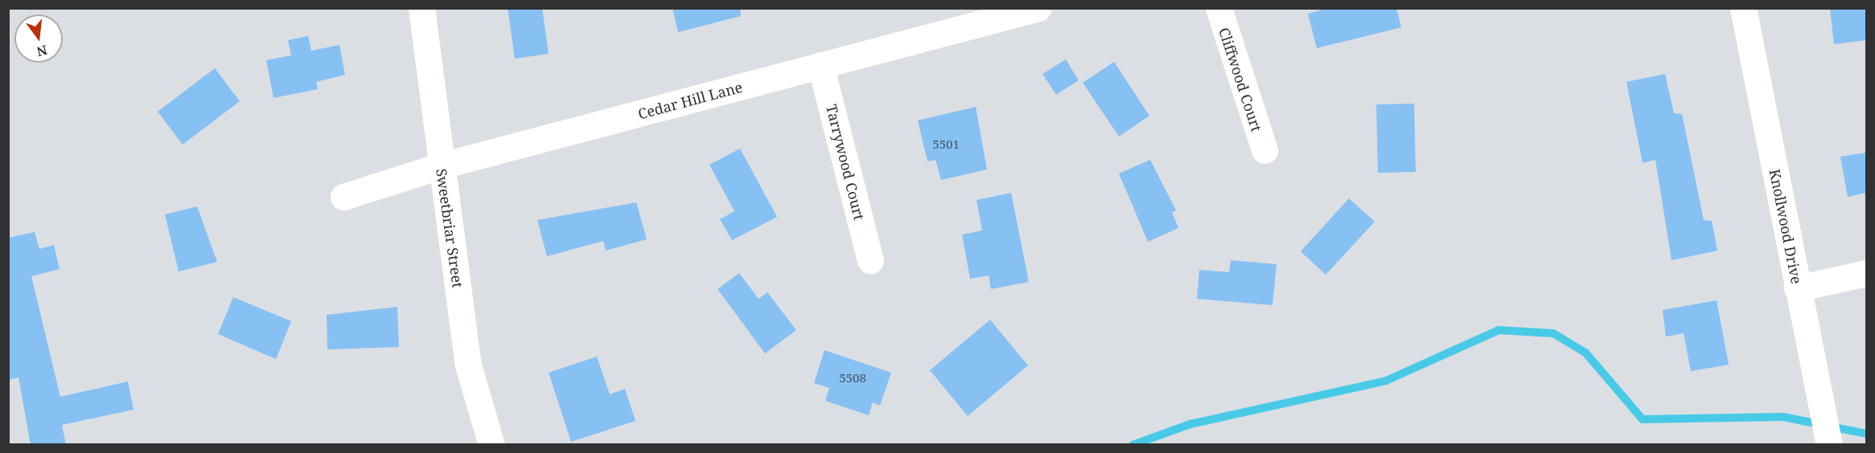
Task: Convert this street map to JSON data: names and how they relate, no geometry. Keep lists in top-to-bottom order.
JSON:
{
  "streets": {
    "street": [
      "Cliffwood Court",
      "Cedar Hill Lane",
      "Tarrywood Court",
      "Knollwood Drive",
      "Sweetbriar Street"
    ]
  },
  "crossings": [
    ["Cedar Hill Lane", "Tarrywood Court"],
    ["Cedar Hill Lane", "Sweetbriar Street"]
  ],
  "house_numbers": ["5501", "5508"],
  "north": "bottom"
}
